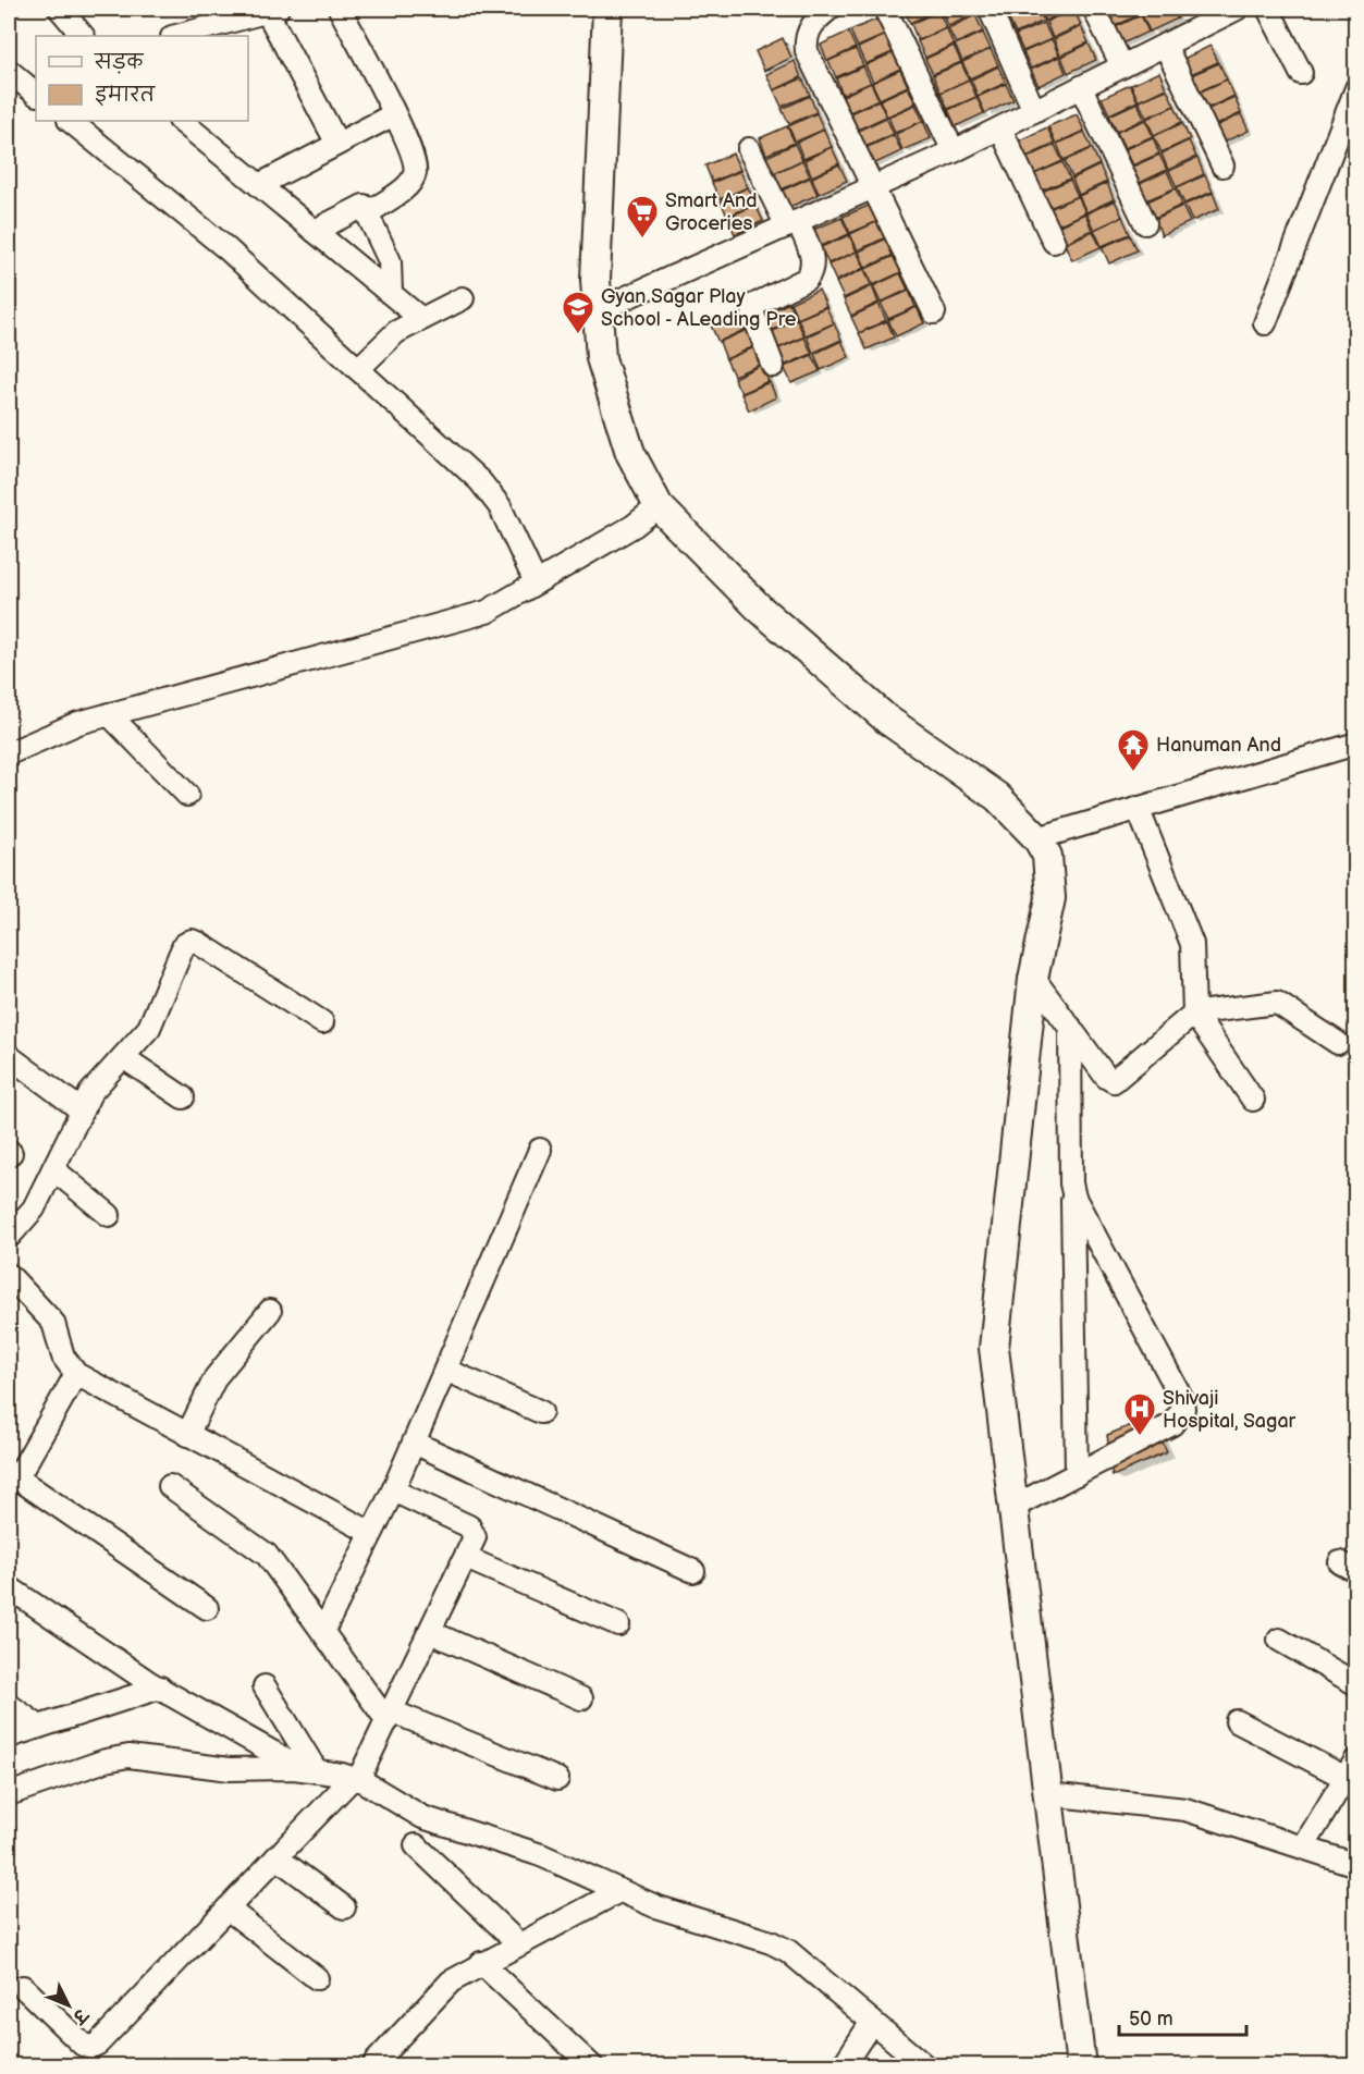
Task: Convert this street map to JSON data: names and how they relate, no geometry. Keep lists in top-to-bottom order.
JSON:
{
  "places": {
    "supermarket": ["Smart And Groceries"],
    "school or university": ["Gyan Sagar Play School - ALeading Pre"],
    "temple": ["Hanuman And"],
    "hospital": ["Shivaji Hospital, Sagar"]
  },
  "legend": ["सड़क", "इमारत"],
  "scale_bar": "50 m",
  "north": "bottom right"
}
